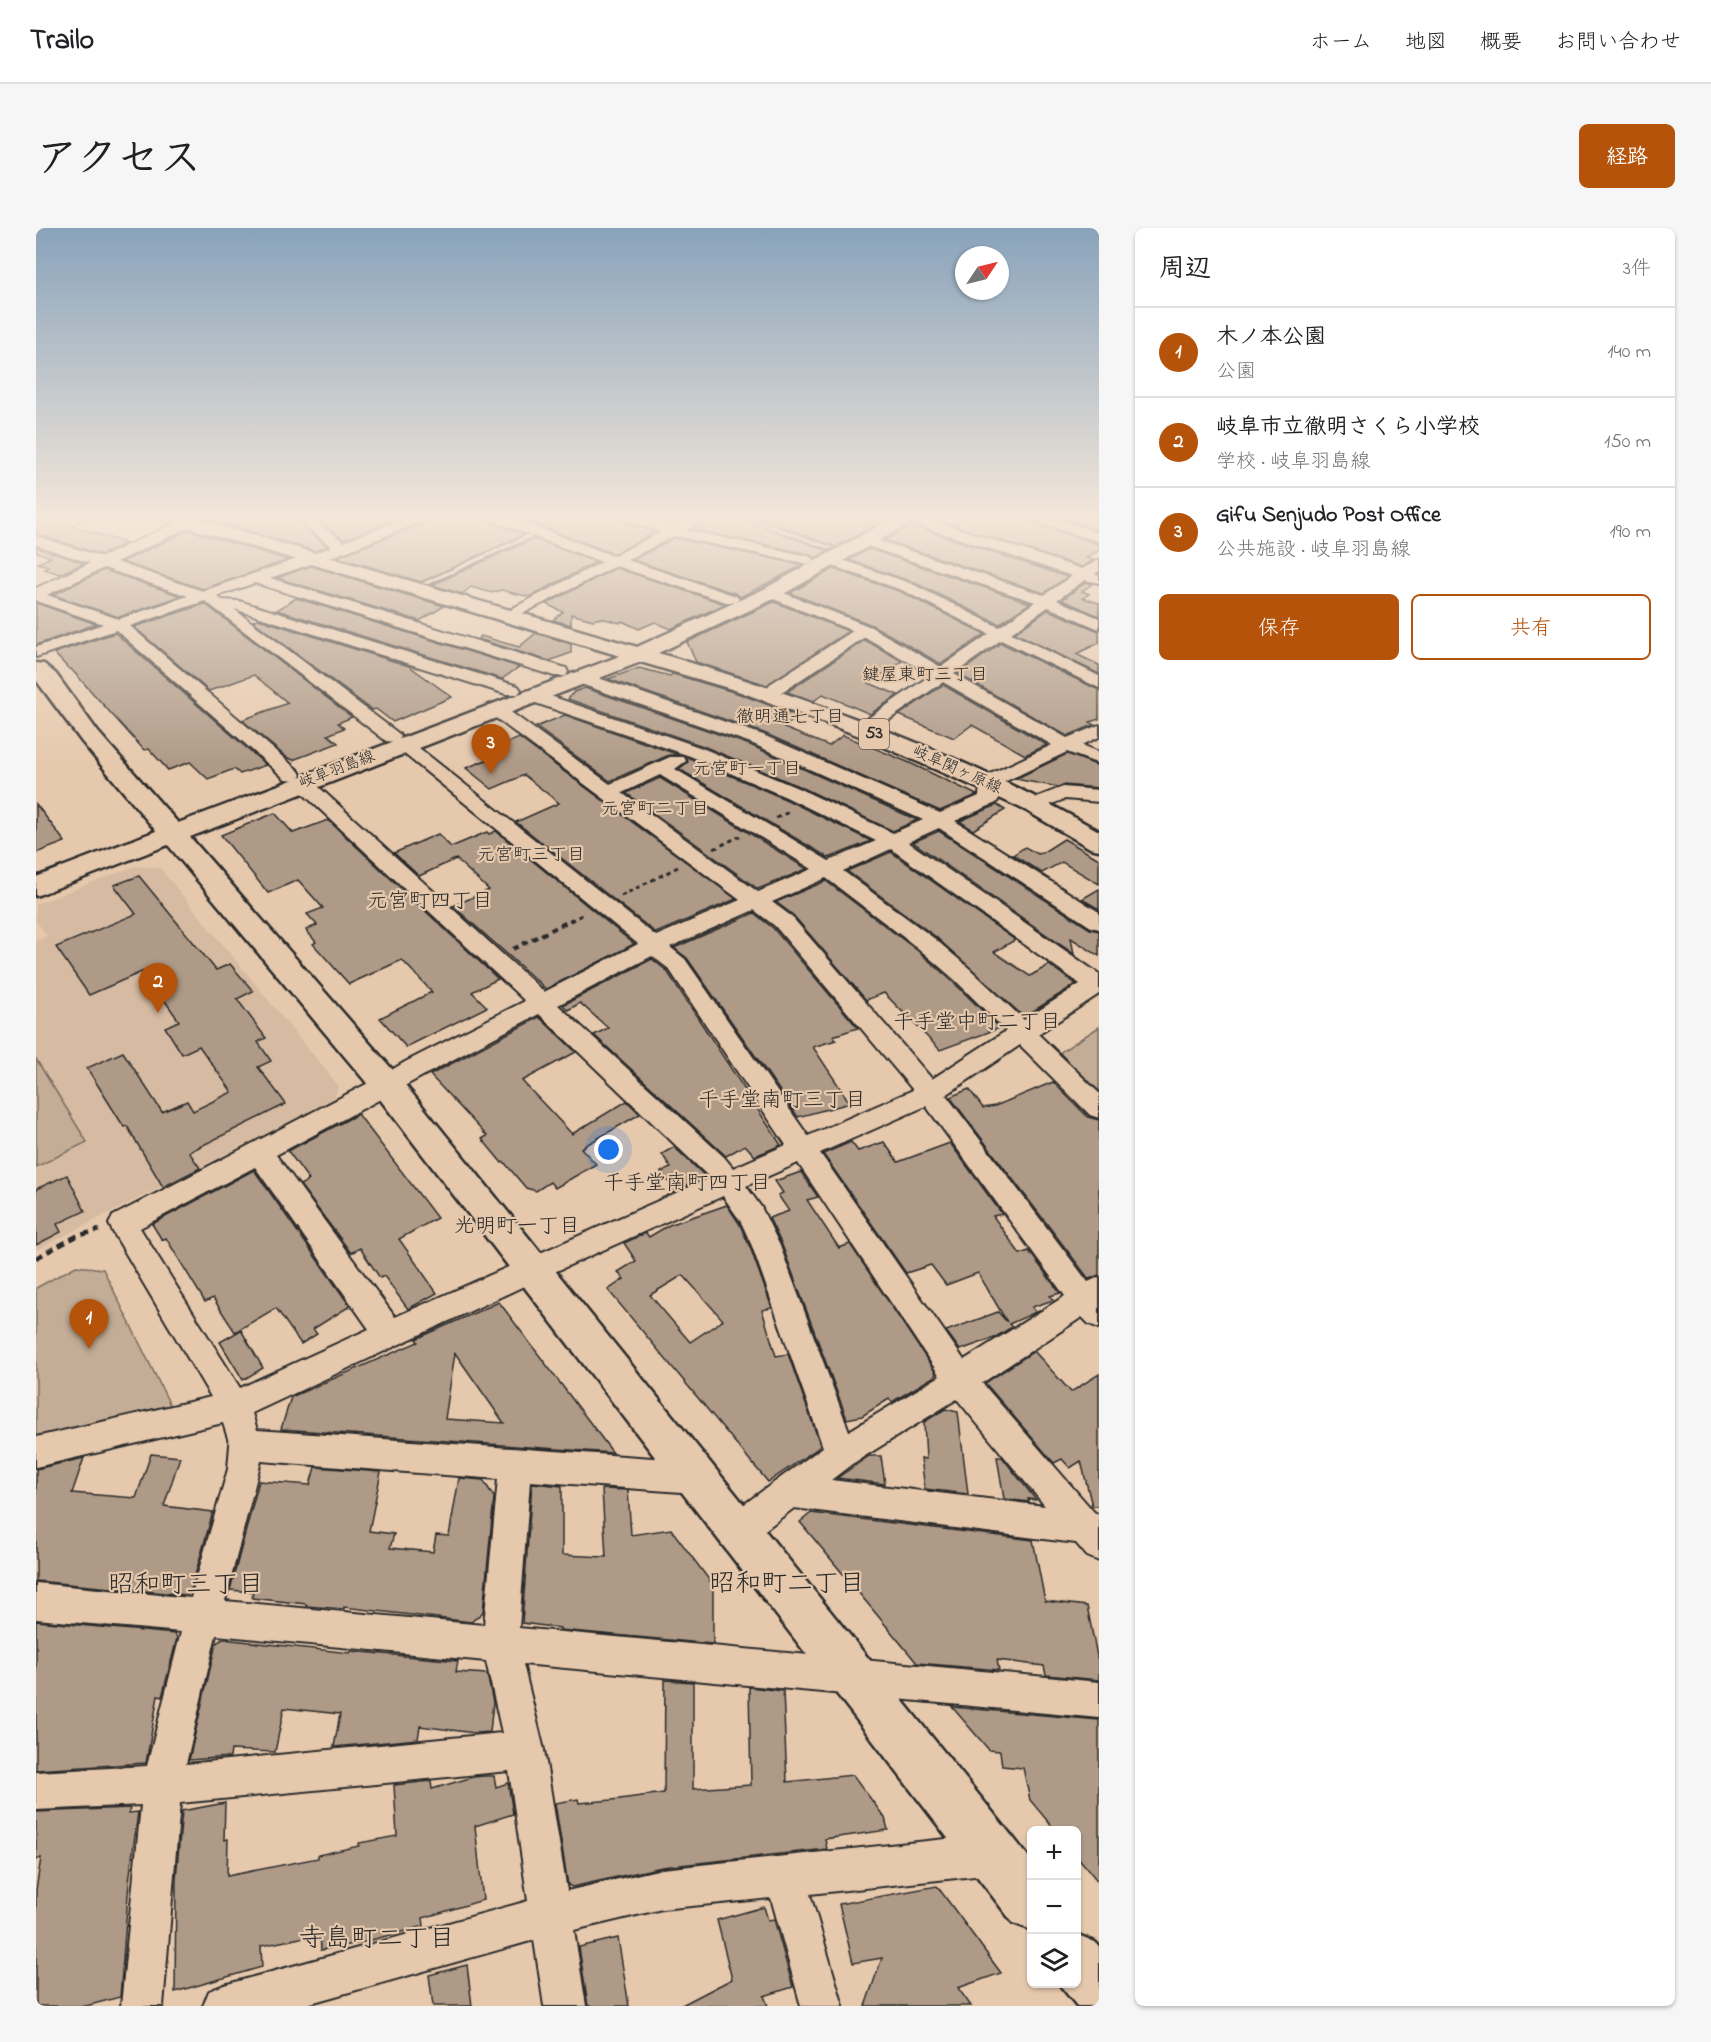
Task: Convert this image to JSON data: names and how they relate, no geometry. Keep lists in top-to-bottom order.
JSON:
{
  "streets": {
    "main road": ["53", "岐阜羽島線", "岐阜関ヶ原線"]
  },
  "crossings": [
    ["岐阜羽島線", "岐阜関ヶ原線"]
  ],
  "districts": [
    "鍵屋東町三丁目",
    "徹明通七丁目",
    "元宮町一丁目",
    "元宮町二丁目",
    "元宮町三丁目",
    "元宮町四丁目",
    "千手堂中町二丁目",
    "千手堂南町三丁目",
    "千手堂南町四丁目",
    "光明町一丁目",
    "昭和町二丁目",
    "昭和町三丁目",
    "寺島町二丁目"
  ],
  "north": "top right",
  "page": {
    "header": "Trailo",
    "nav": [
      "ホーム",
      "地図",
      "概要",
      "お問い合わせ"
    ],
    "title": "アクセス",
    "buttons": [
      "経路",
      ["保存", "共有"]
    ],
    "heading": ["周辺", "3件"],
    "list": [
      {
        "mark": "1",
        "name": "木ノ本公園",
        "note": "公園",
        "value": "140 m"
      },
      {
        "mark": "2",
        "name": "岐阜市立徹明さくら小学校",
        "note": "学校 · 岐阜羽島線",
        "value": "150 m"
      },
      {
        "mark": "3",
        "name": "Gifu Senjudo Post Office",
        "note": "公共施設 · 岐阜羽島線",
        "value": "190 m"
      }
    ],
    "pins": ["3", "2", "1"],
    "map_buttons": ["+", "−"]
  }
}
